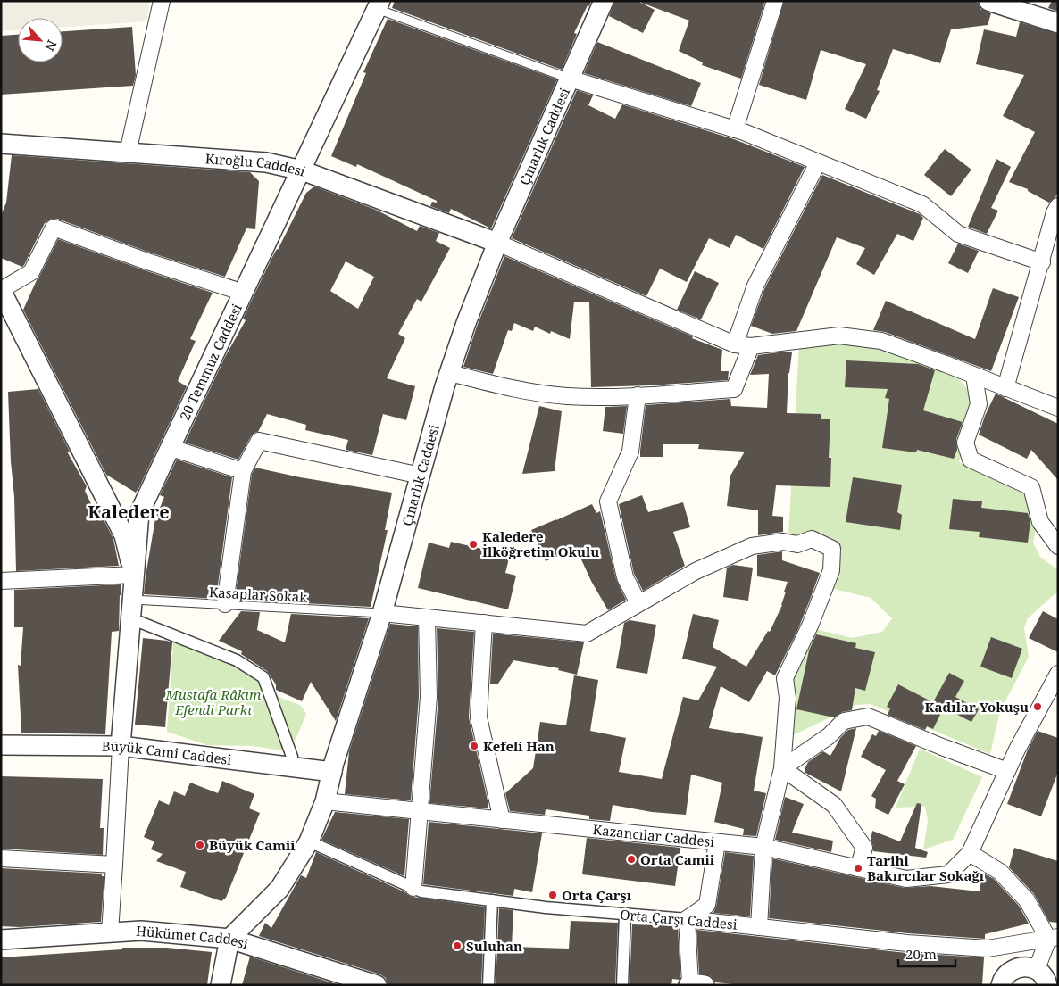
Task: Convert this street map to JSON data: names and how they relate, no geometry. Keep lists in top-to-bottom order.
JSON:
{
  "streets": {
    "street": [
      "Çınarlık Caddesi",
      "Kıroğlu Caddesi",
      "20 Temmuz Caddesi",
      "Büyük Cami Caddesi",
      "Kazancılar Caddesi",
      "Orta Çarşı Caddesi",
      "Hükümet Caddesi"
    ],
    "lane": ["Kasaplar Sokak"]
  },
  "crossings": [
    ["Çınarlık Caddesi", "Kıroğlu Caddesi"],
    ["Çınarlık Caddesi", "Kasaplar Sokak"],
    ["Çınarlık Caddesi", "Büyük Cami Caddesi"],
    ["Çınarlık Caddesi", "Kazancılar Caddesi"],
    ["Çınarlık Caddesi", "Orta Çarşı Caddesi"],
    ["Çınarlık Caddesi", "Hükümet Caddesi"],
    ["Kıroğlu Caddesi", "20 Temmuz Caddesi"],
    ["20 Temmuz Caddesi", "Kasaplar Sokak"],
    ["20 Temmuz Caddesi", "Büyük Cami Caddesi"]
  ],
  "districts": ["Kaledere"],
  "parks": ["Mustafa Râkım Efendi Parkı"],
  "places": [
    "Kaledere İlköğretim Okulu",
    "Kadılar Yokuşu",
    "Kefeli Han",
    "Büyük Camii",
    "Orta Camii",
    "Tarihi Bakırcılar Sokağı",
    "Orta Çarşı",
    "Suluhan"
  ],
  "scale_bar": "20 m",
  "north": "bottom right"
}
